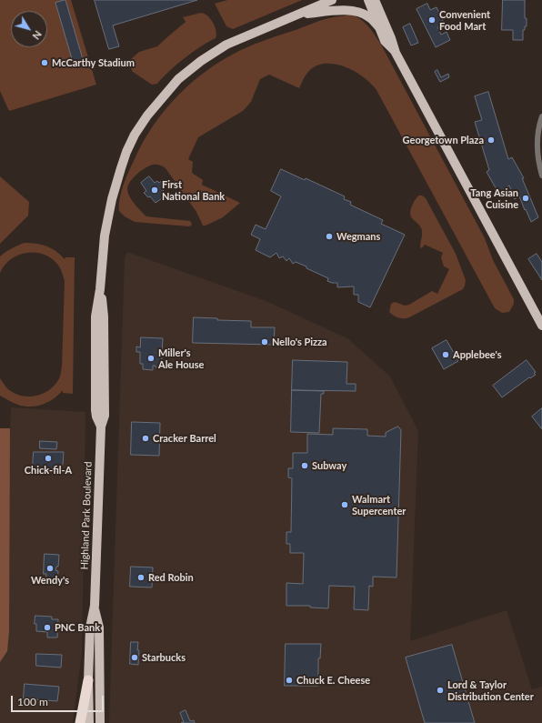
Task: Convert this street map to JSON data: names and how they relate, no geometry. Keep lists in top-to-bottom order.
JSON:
{
  "streets": {
    "main road": ["Highland Park Boulevard"]
  },
  "places": [
    "Convenient Food Mart",
    "McCarthy Stadium",
    "Georgetown Plaza",
    "First National Bank",
    "Tang Asian Cuisine",
    "Wegmans",
    "Nello's Pizza",
    "Applebee's",
    "Miller's Ale House",
    "Cracker Barrel",
    "Chick-fil-A",
    "Subway",
    "Walmart Supercenter",
    "Wendy's",
    "Red Robin",
    "PNC Bank",
    "Starbucks",
    "Chuck E. Cheese",
    "Lord & Taylor Distribution Center"
  ],
  "scale_bar": "100 m",
  "north": "bottom right"
}
